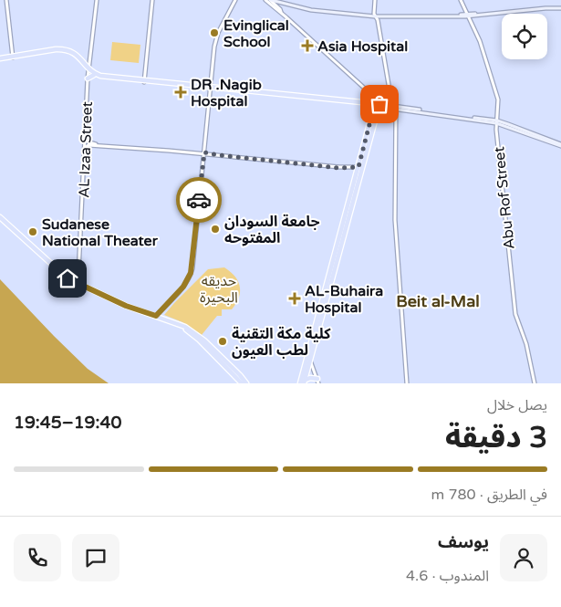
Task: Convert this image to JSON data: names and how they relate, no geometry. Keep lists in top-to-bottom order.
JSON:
{
  "streets": {
    "street": ["AL Izaa Street", "Abu Rof Street"]
  },
  "districts": ["Beit al-Mal"],
  "parks": ["حديقه البحيرة"],
  "places": {
    "other": [
      "Evinglical School",
      "جامعة السودان المفتوحه",
      "Sudanese National Theater",
      "كلية مكة التقنية لطب العيون"
    ],
    "health": ["Asia Hospital", "DR .Nagib Hospital", "AL-Buhaira Hospital"]
  },
  "page": {
    "heading": ["3 دقيقة", "يصل خلال", "19:40–19:45"],
    "panel": ["يوسف", "المندوب · 4.6"],
    "bar": "في الطريق · 780 m"
  }
}
